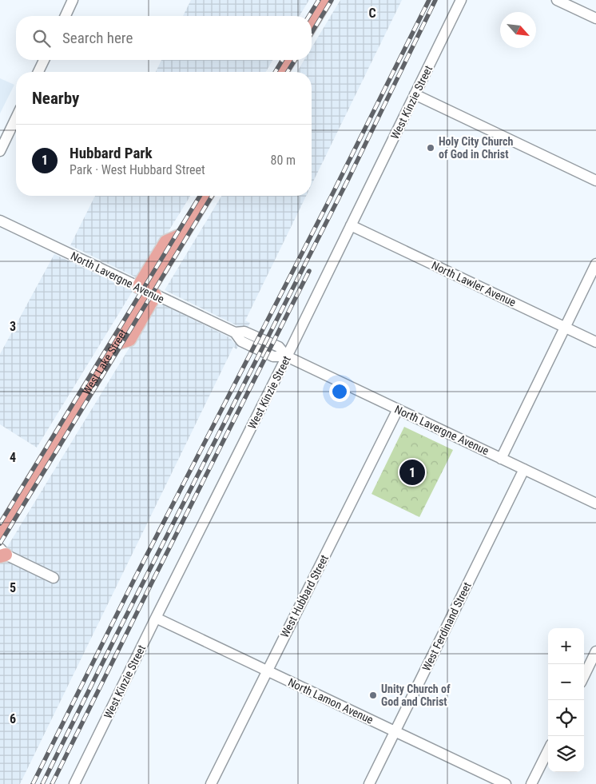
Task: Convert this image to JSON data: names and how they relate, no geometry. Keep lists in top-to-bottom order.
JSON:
{
  "streets": {
    "main road": ["West Lake Street"],
    "street": [
      "West Kinzie Street",
      "North Lavergne Avenue",
      "North Lawler Avenue",
      "West Hubbard Street",
      "West Ferdinand Street",
      "North Lamon Avenue"
    ]
  },
  "crossings": [
    ["West Kinzie Street", "North Lavergne Avenue"],
    ["West Kinzie Street", "North Lawler Avenue"],
    ["West Kinzie Street", "North Lamon Avenue"],
    ["North Lavergne Avenue", "West Lake Street"],
    ["North Lavergne Avenue", "West Hubbard Street"],
    ["North Lavergne Avenue", "West Ferdinand Street"],
    ["West Hubbard Street", "North Lamon Avenue"],
    ["West Ferdinand Street", "North Lamon Avenue"]
  ],
  "places": ["Holy City Church of God in Christ", "Unity Church of God and Christ"],
  "north": "bottom right",
  "page": {
    "search": "Search here",
    "heading": "Nearby",
    "list": [
      {
        "mark": "1",
        "name": "Hubbard Park",
        "note": "Park · West Hubbard Street",
        "value": "80 m"
      }
    ],
    "pins": "1",
    "map_buttons": ["+", "−"]
  },
  "grid": {
    "columns": ["C"],
    "rows": [
      "3",
      "4",
      "5",
      "6"
    ]
  }
}
